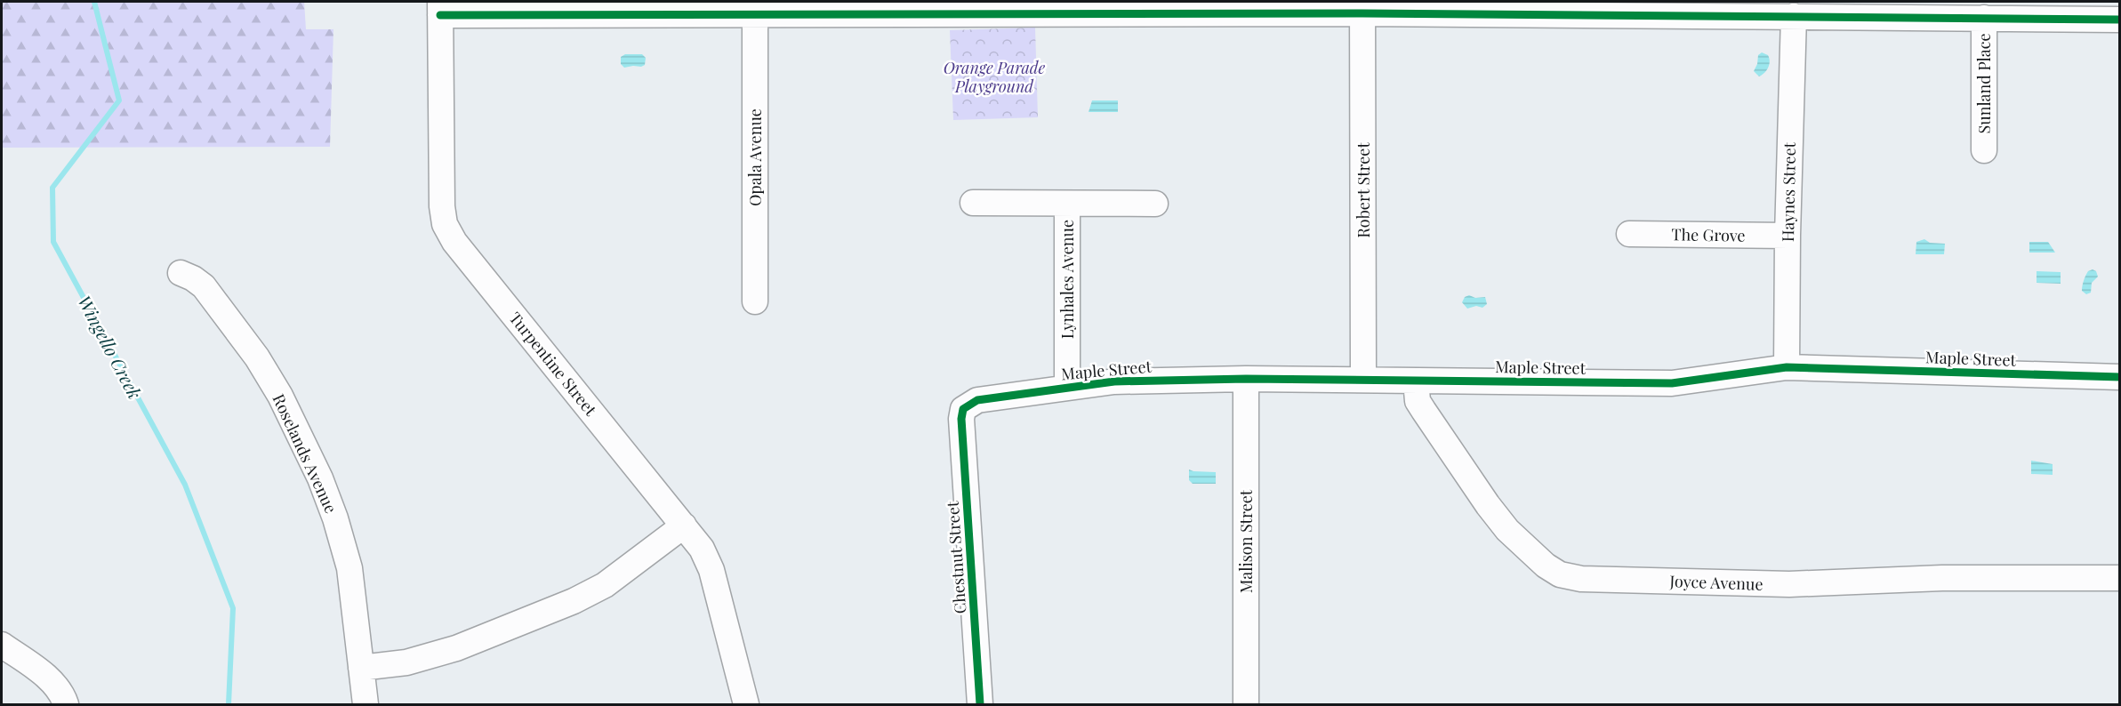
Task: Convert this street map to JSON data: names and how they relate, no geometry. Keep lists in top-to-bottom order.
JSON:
{
  "streets": {
    "street": [
      "Sunland Place",
      "Opala Avenue",
      "Robert Street",
      "Haynes Street",
      "The Grove",
      "Lynhales Avenue",
      "Maple Street",
      "Turpentine Street",
      "Roselands Avenue",
      "Malison Street",
      "Chestnut Street",
      "Joyce Avenue"
    ]
  },
  "crossings": [
    ["Robert Street", "Maple Street"],
    ["Haynes Street", "The Grove"],
    ["Haynes Street", "Maple Street"],
    ["Lynhales Avenue", "Maple Street"],
    ["Maple Street", "Malison Street"],
    ["Maple Street", "Chestnut Street"],
    ["Maple Street", "Joyce Avenue"]
  ],
  "water": ["Wingello Creek"],
  "parks": ["Orange Parade Playground"]
}
